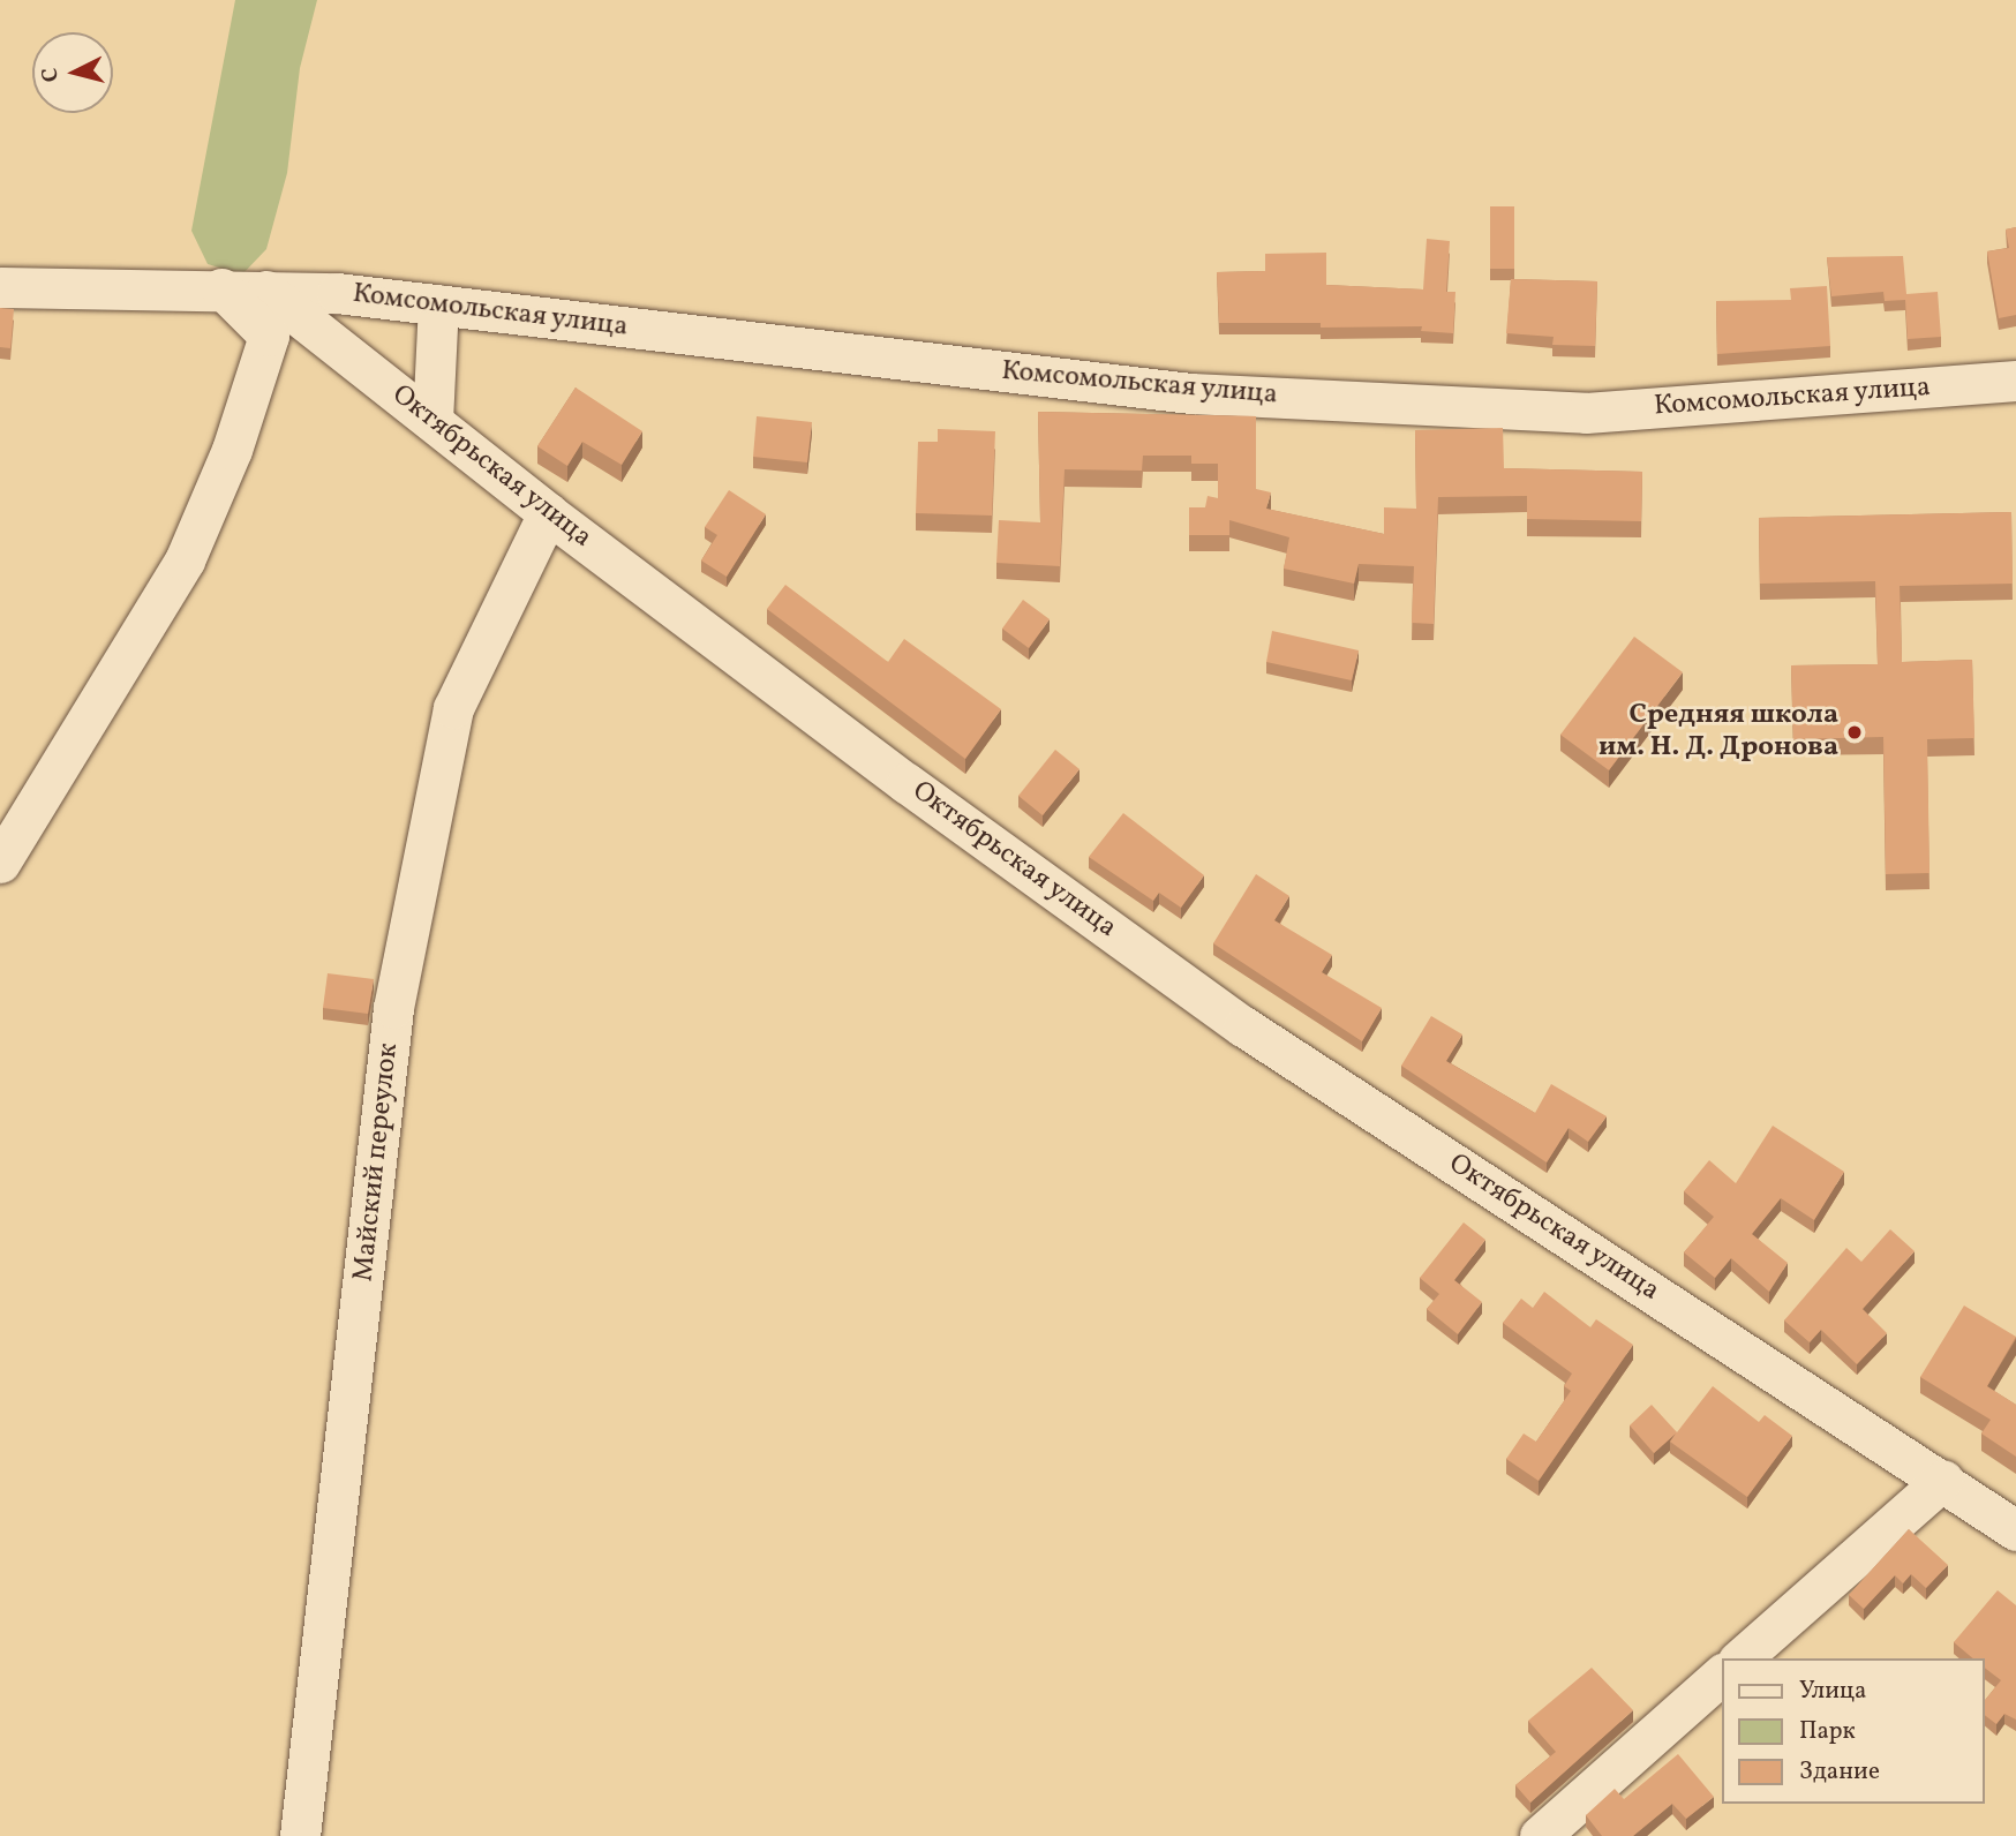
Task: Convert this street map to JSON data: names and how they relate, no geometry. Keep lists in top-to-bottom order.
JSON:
{
  "streets": {
    "street": ["Комсомольская улица", "Октябрьская улица", "Майский переулок"]
  },
  "crossings": [
    ["Комсомольская улица", "Октябрьская улица"],
    ["Октябрьская улица", "Майский переулок"]
  ],
  "places": ["Средняя школа им. Н. Д. Дронова"],
  "legend": ["Улица", "Парк", "Здание"],
  "north": "left"
}
